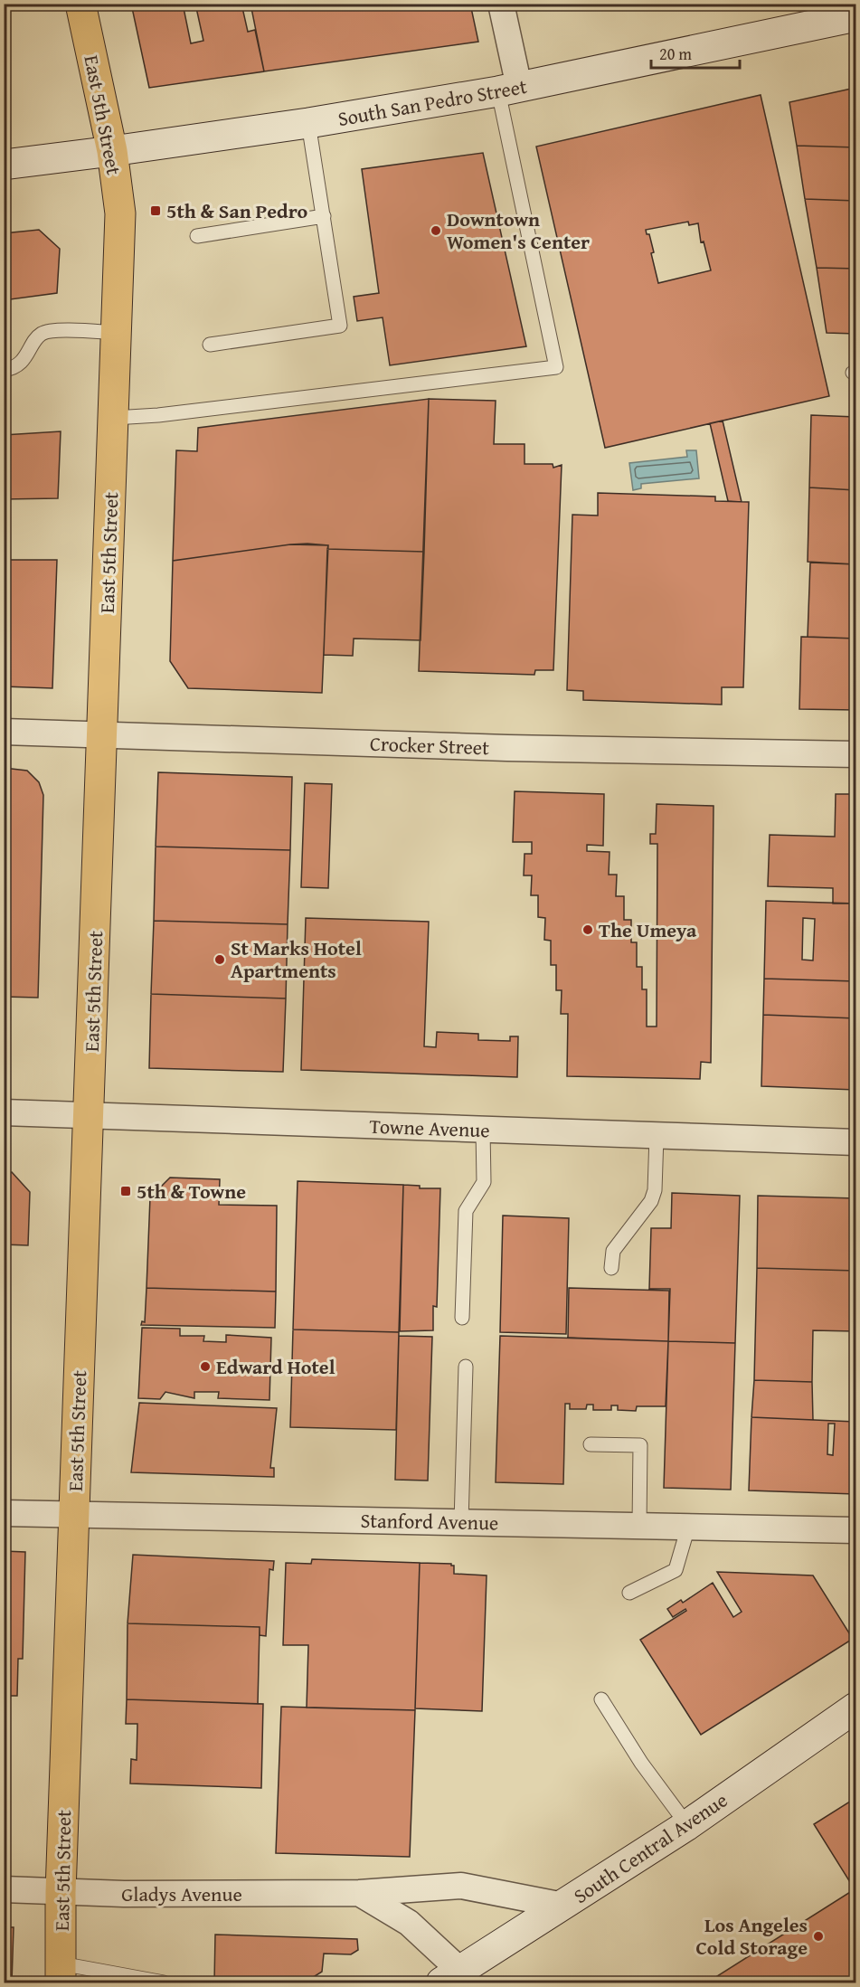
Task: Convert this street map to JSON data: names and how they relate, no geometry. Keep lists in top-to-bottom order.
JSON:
{
  "streets": {
    "main road": ["South San Pedro Street", "East 5th Street", "South Central Avenue"],
    "street": [
      "Crocker Street",
      "Towne Avenue",
      "Stanford Avenue",
      "Gladys Avenue"
    ]
  },
  "crossings": [
    ["South San Pedro Street", "East 5th Street"],
    ["East 5th Street", "Crocker Street"],
    ["East 5th Street", "Towne Avenue"],
    ["East 5th Street", "Stanford Avenue"],
    ["East 5th Street", "Gladys Avenue"],
    ["South Central Avenue", "Gladys Avenue"]
  ],
  "places": {
    "transit": ["5th & San Pedro", "5th & Towne"],
    "other": [
      "Downtown Women's Center",
      "The Umeya",
      "St Marks Hotel Apartments",
      "Edward Hotel",
      "Los Angeles Cold Storage"
    ]
  },
  "scale_bar": "20 m"
}
